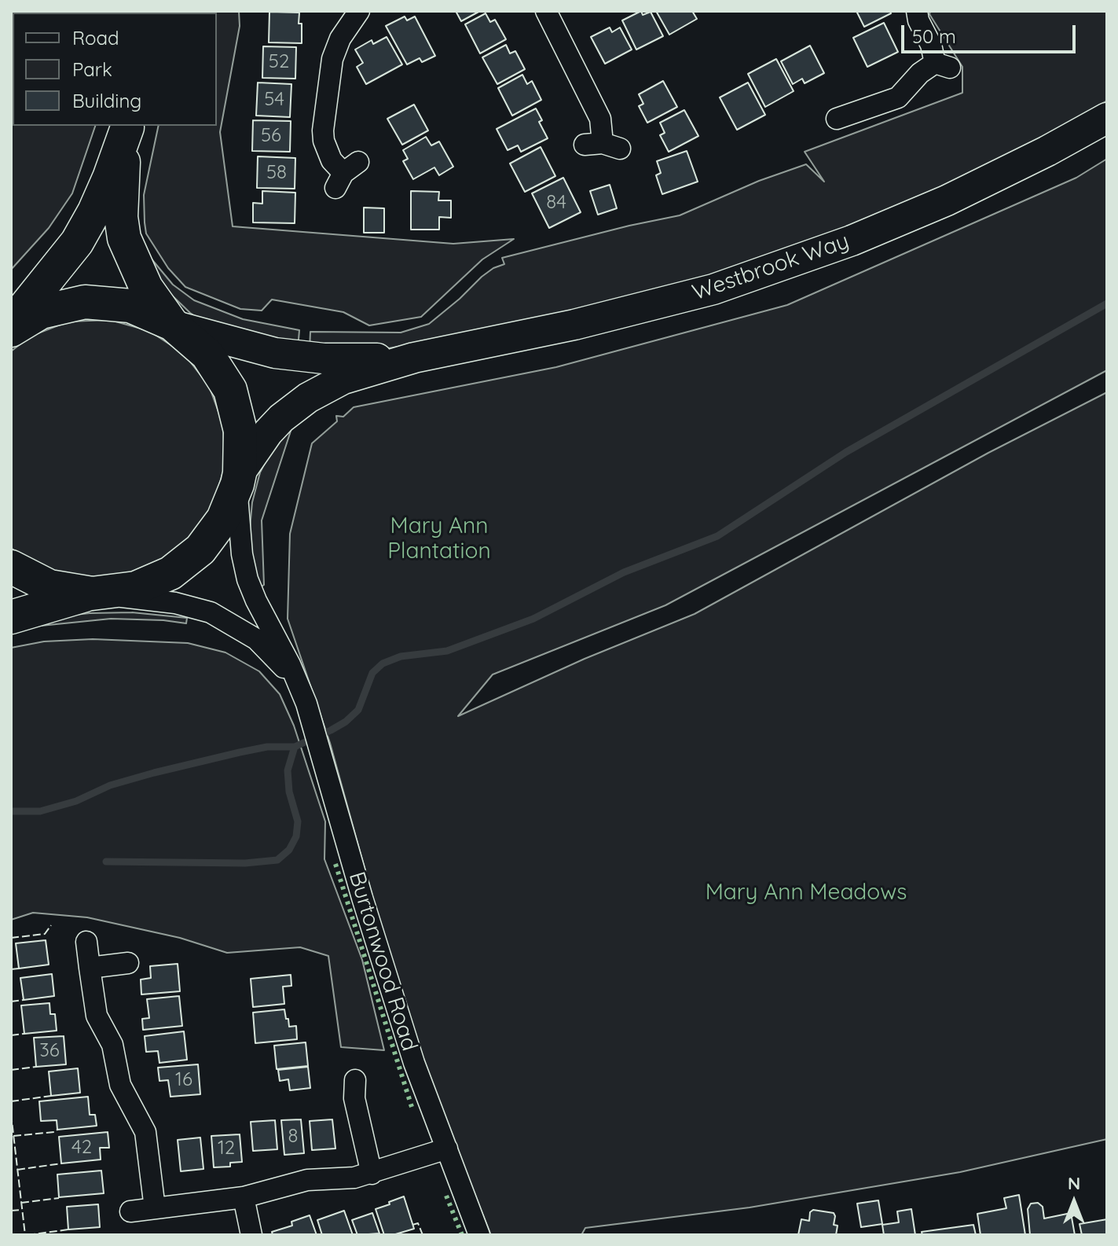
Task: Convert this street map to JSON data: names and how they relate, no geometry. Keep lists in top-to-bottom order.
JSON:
{
  "streets": {
    "street": ["Westbrook Way", "Burtonwood Road"]
  },
  "crossings": [
    ["Westbrook Way", "Burtonwood Road"]
  ],
  "parks": ["Mary Ann Plantation", "Mary Ann Meadows"],
  "house_numbers": [
    "52",
    "54",
    "56",
    "58",
    "84",
    "36",
    "16",
    "8",
    "42",
    "12"
  ],
  "legend": ["Road", "Park", "Building"],
  "scale_bar": "50 m",
  "north": "top"
}
